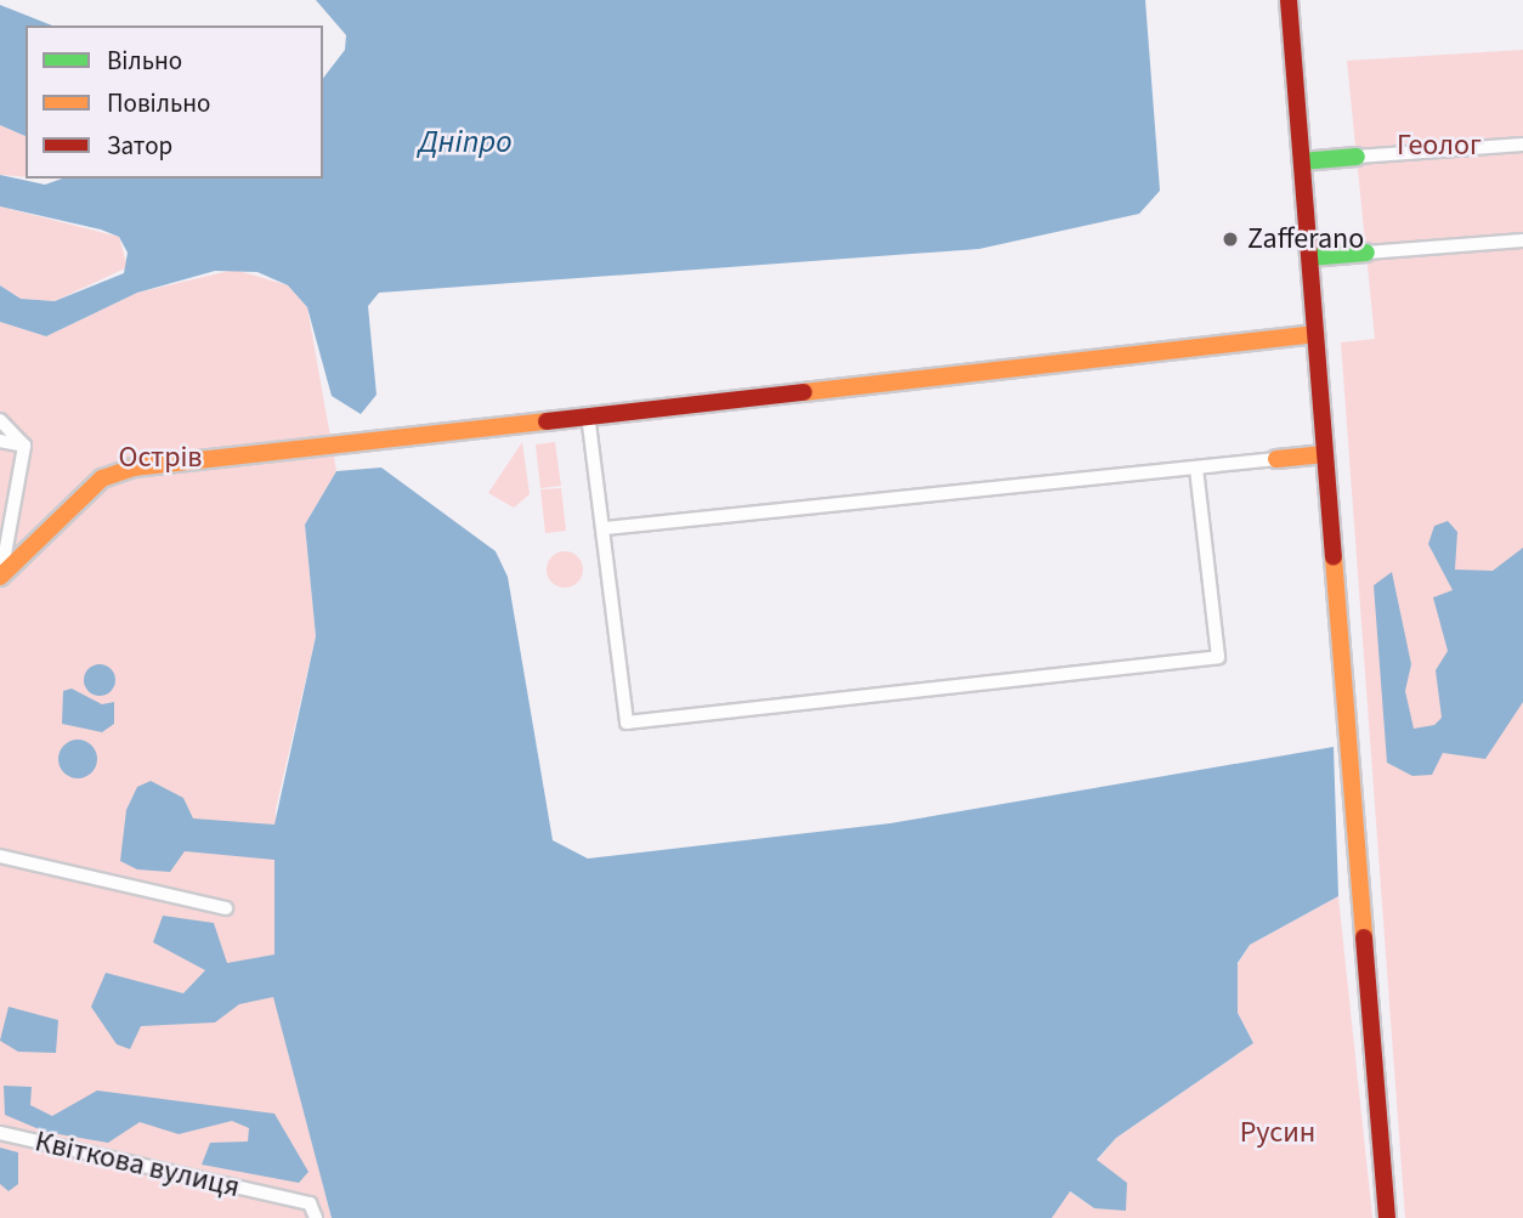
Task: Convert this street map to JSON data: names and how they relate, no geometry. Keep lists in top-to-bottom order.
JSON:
{
  "streets": {
    "street": ["Квіткова вулиця"]
  },
  "water": ["Дніпро"],
  "parks": ["Геолог", "Острів", "Русин"],
  "places": ["Zafferano"],
  "legend": ["Вільно", "Повільно", "Затор"]
}
